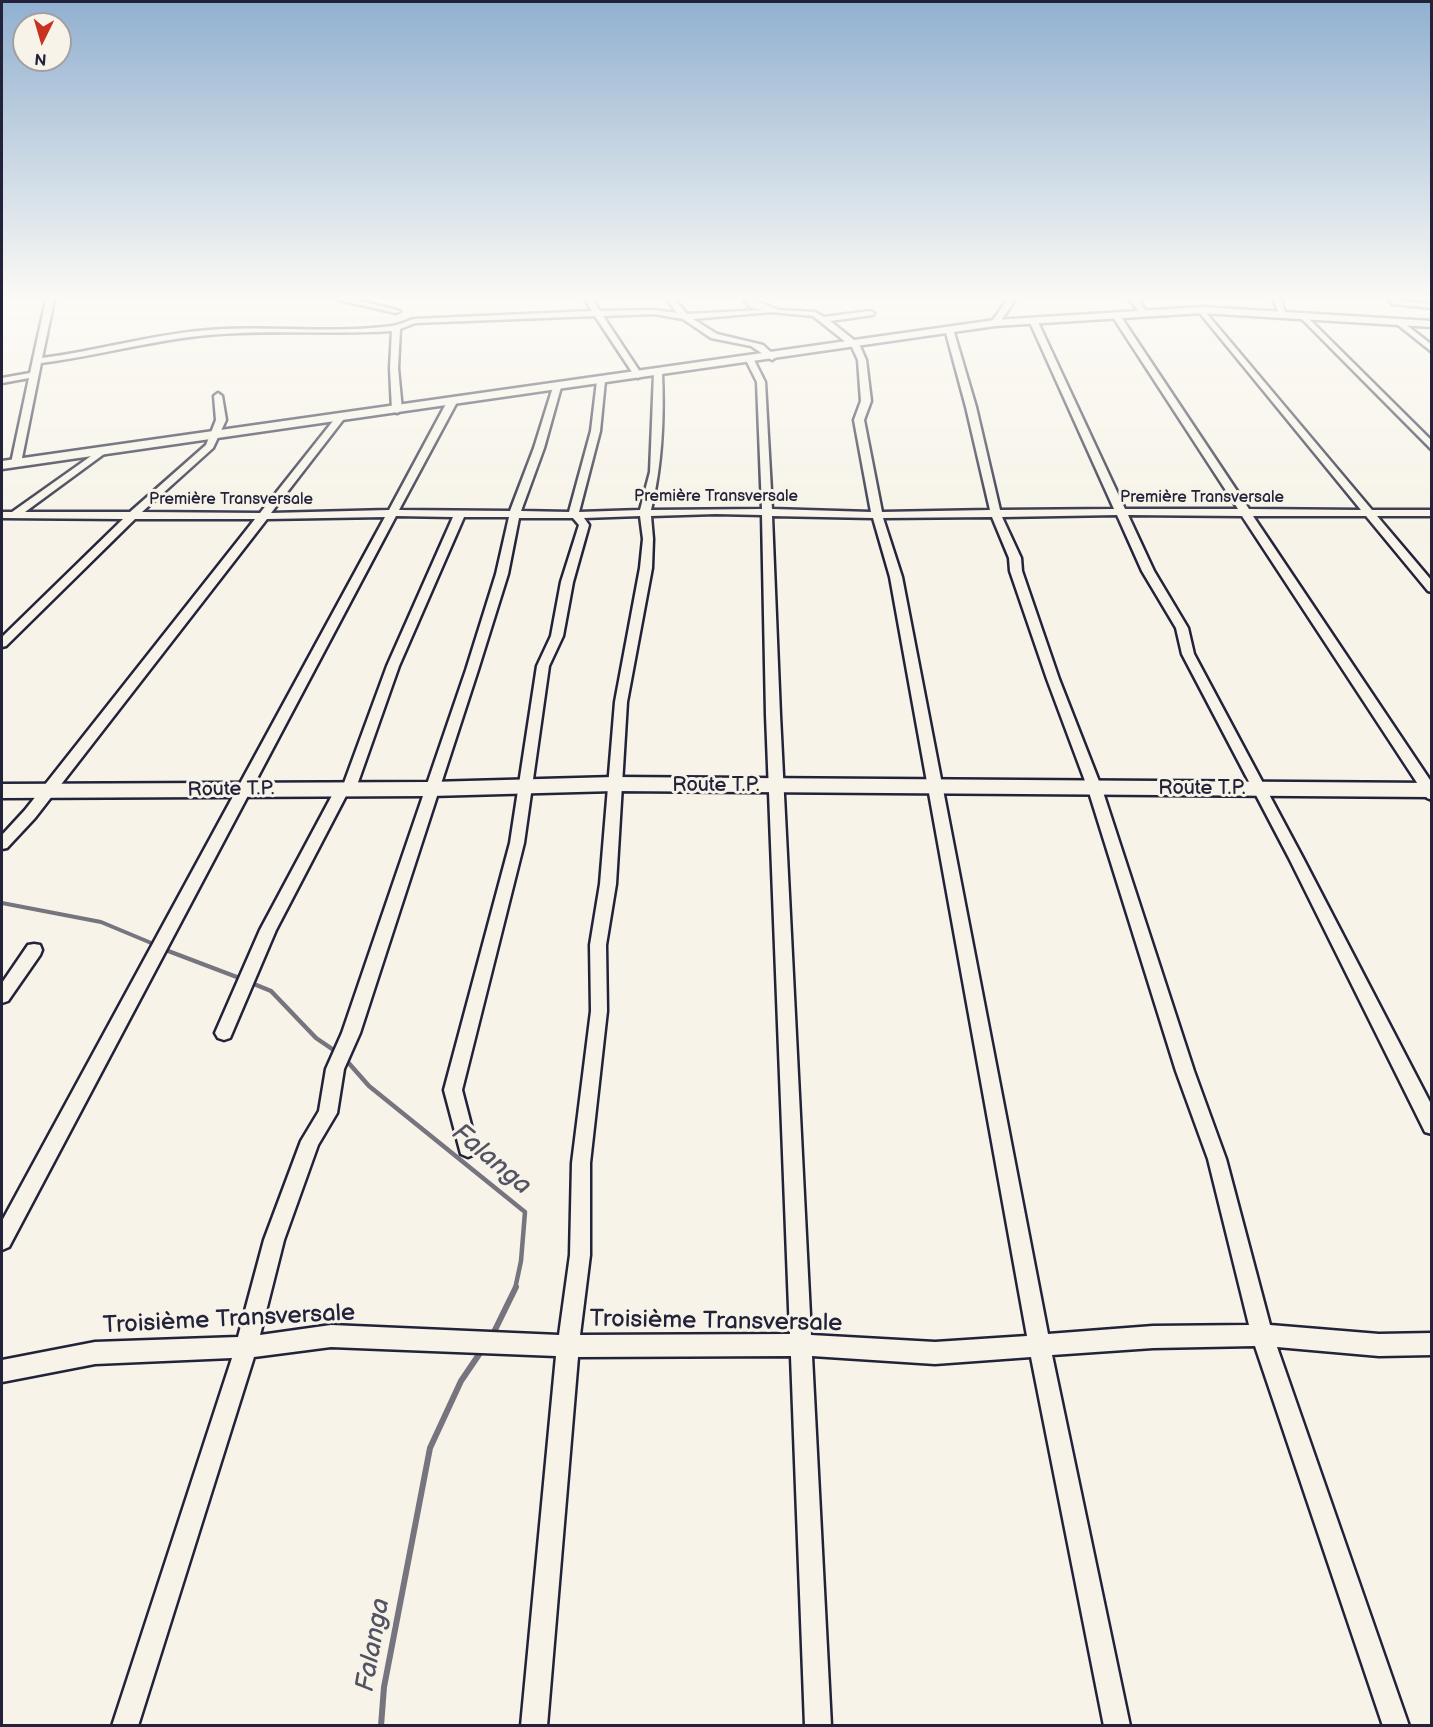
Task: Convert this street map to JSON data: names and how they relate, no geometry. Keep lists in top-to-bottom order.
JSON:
{
  "streets": {
    "street": ["Première Transversale", "Route T.P.", "Troisième Transversale"]
  },
  "water": ["Falanga"],
  "north": "bottom"
}
